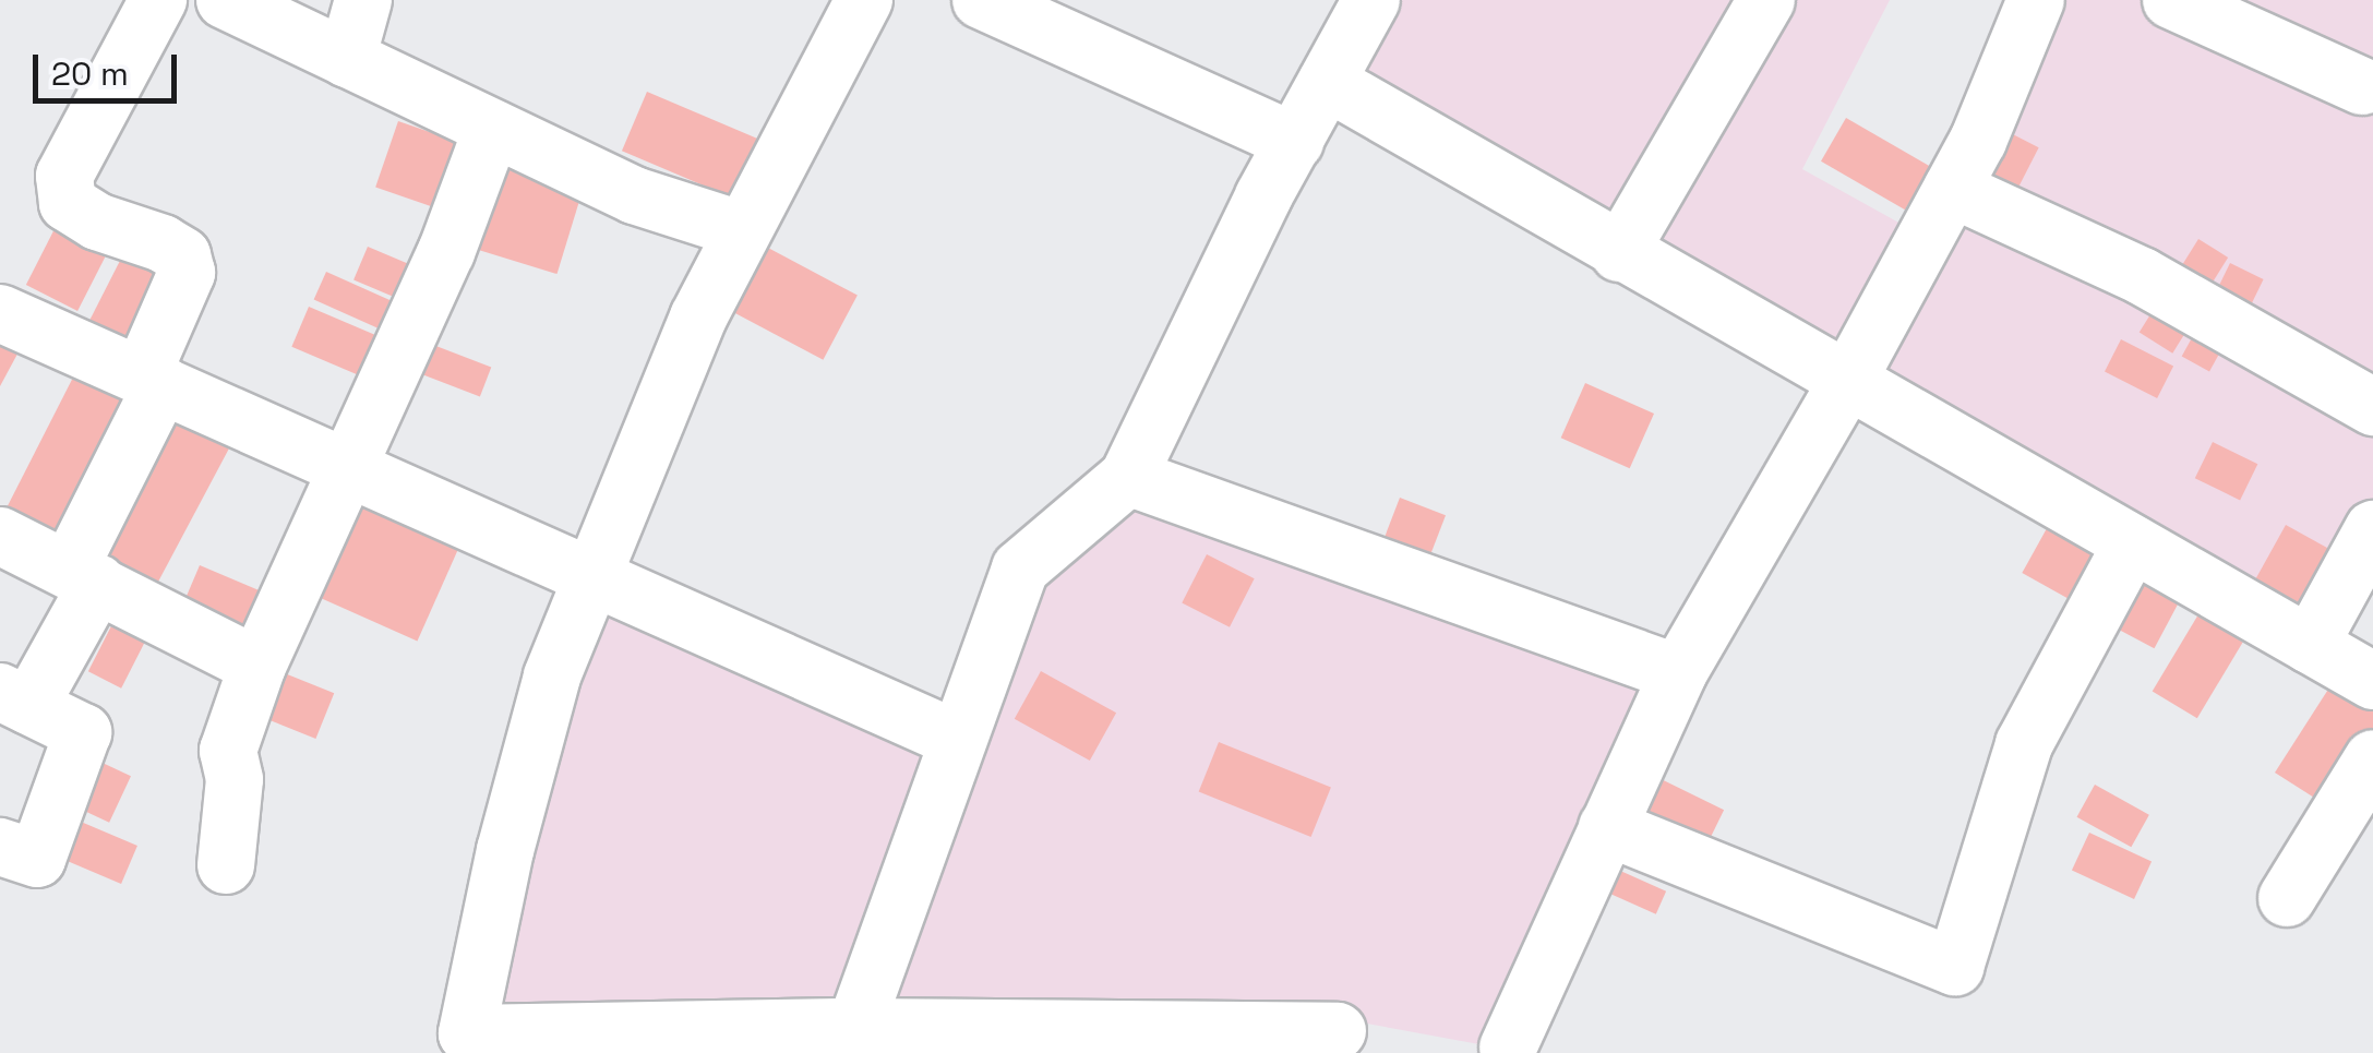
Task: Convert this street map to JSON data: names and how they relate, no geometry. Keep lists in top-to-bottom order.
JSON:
{
  "scale_bar": "20 m"
}
